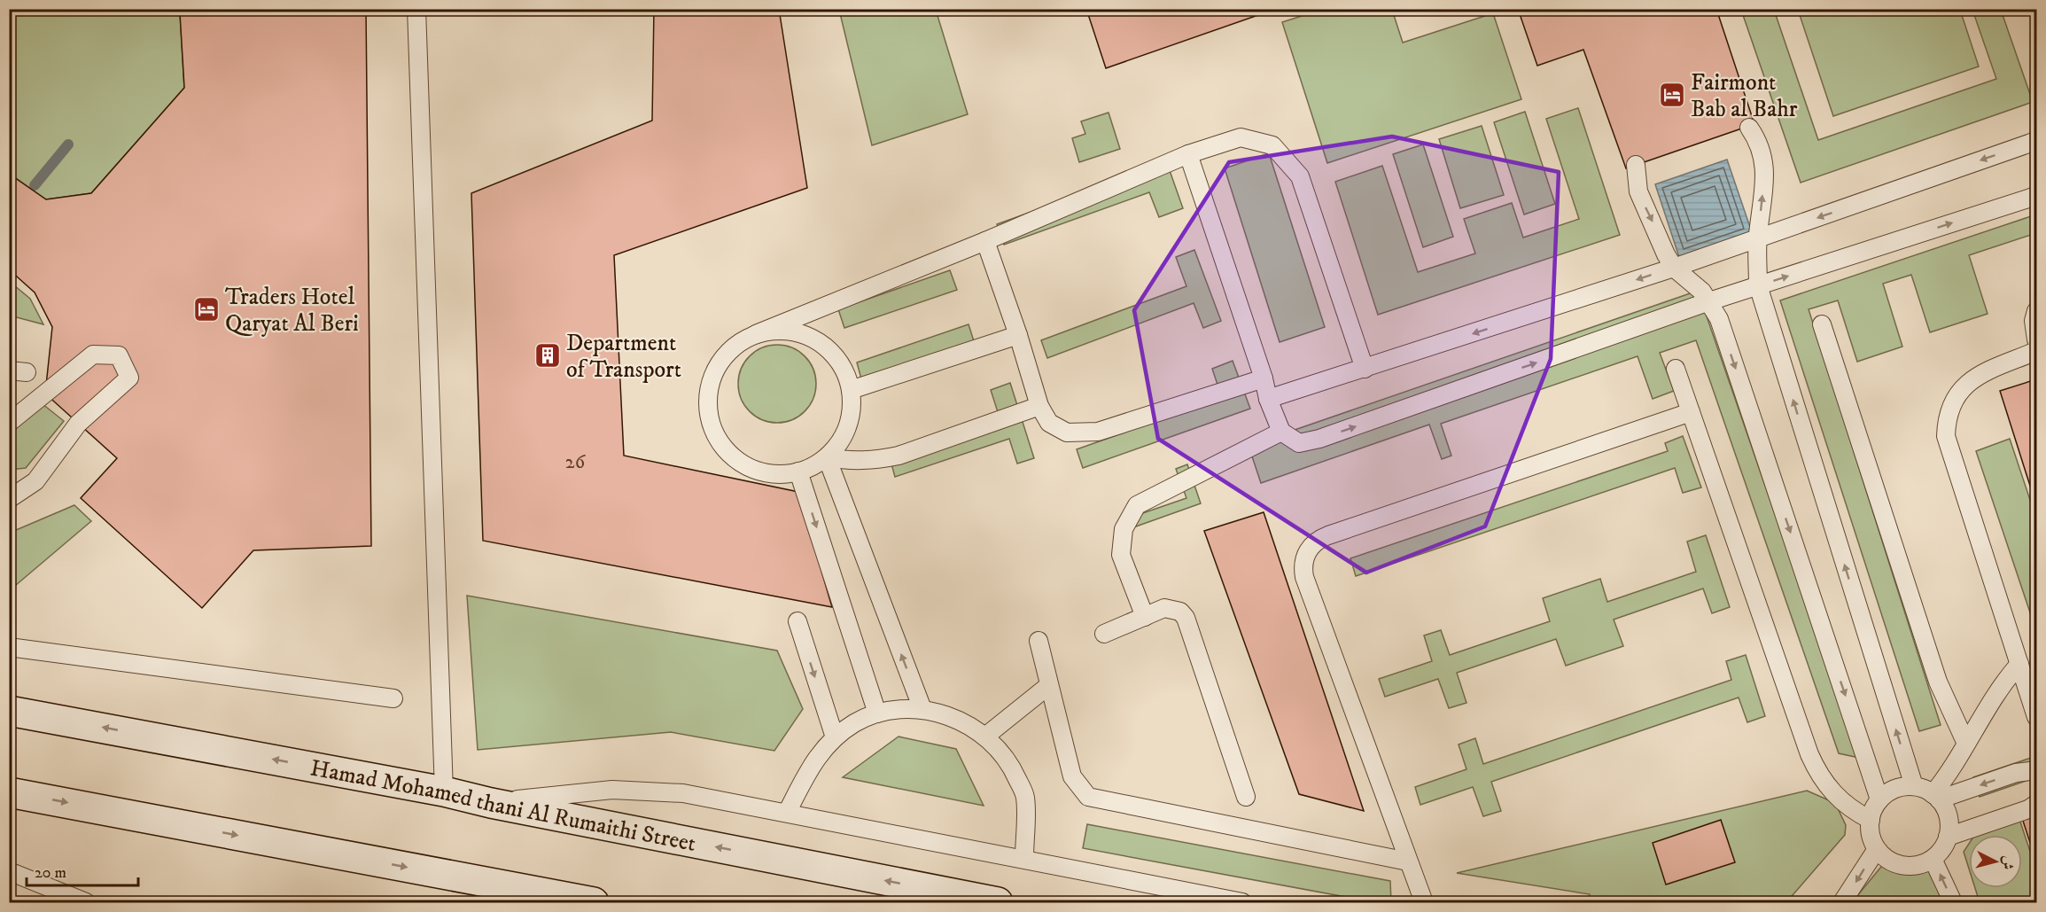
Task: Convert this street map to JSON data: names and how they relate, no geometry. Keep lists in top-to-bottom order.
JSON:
{
  "streets": {
    "main road": ["Hamad Mohamed thani Al Rumaithi Street"]
  },
  "places": {
    "hotel": ["Fairmont Bab al Bahr", "Traders Hotel Qaryat Al Beri"],
    "building": ["Department of Transport"]
  },
  "house_numbers": ["26"],
  "scale_bar": "20 m",
  "north": "right"
}
